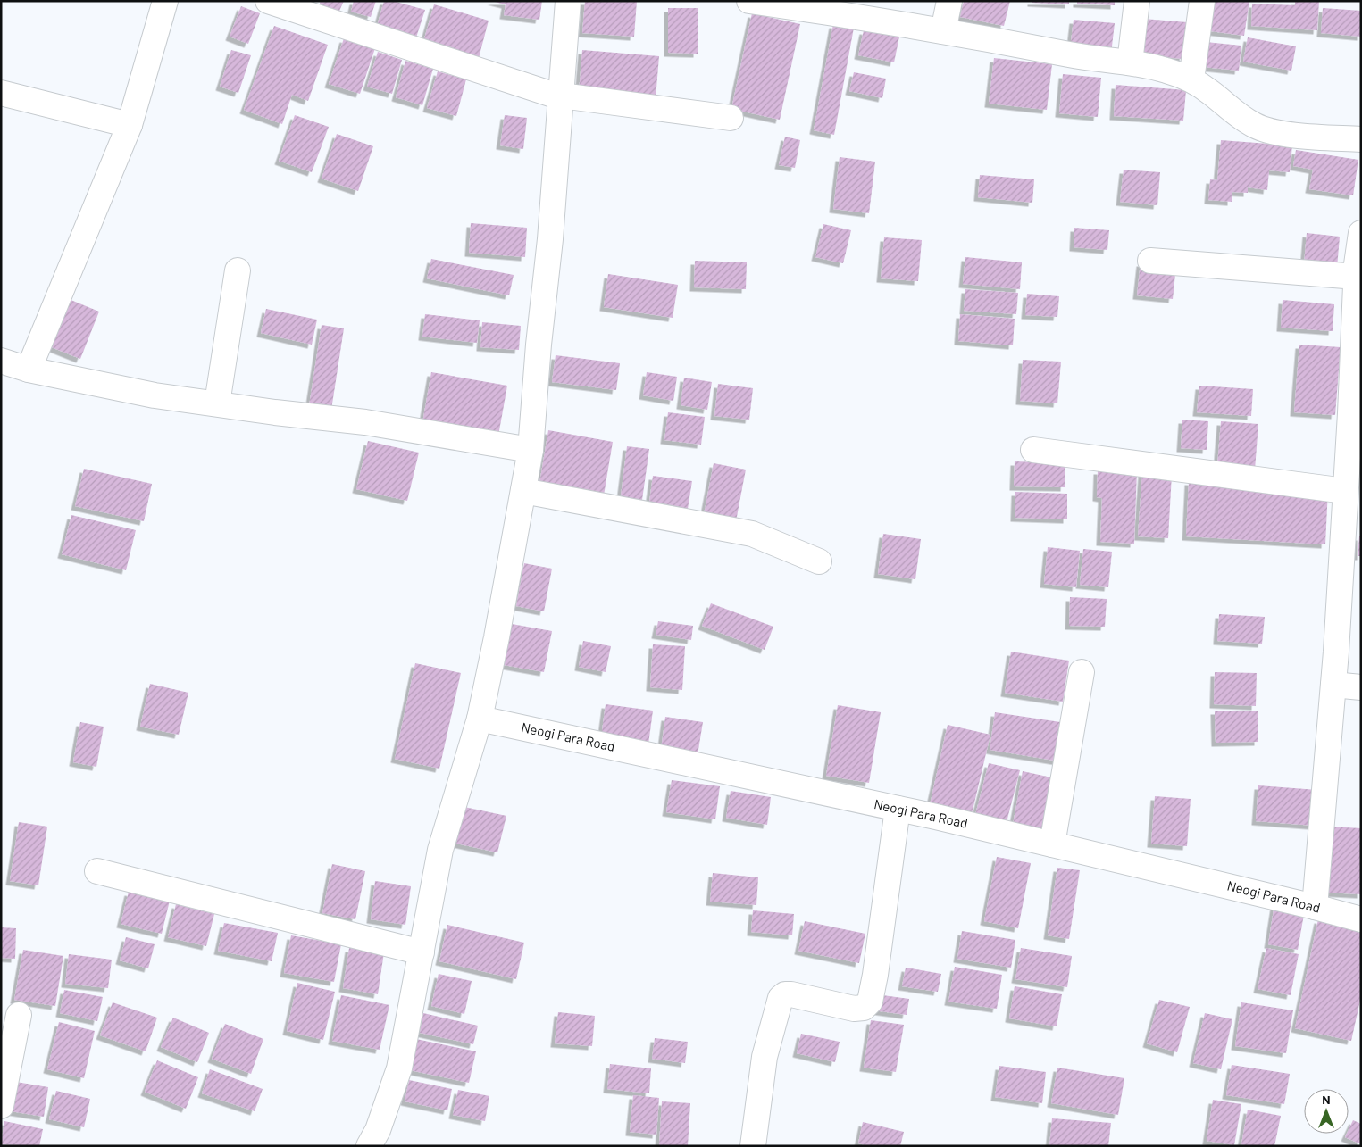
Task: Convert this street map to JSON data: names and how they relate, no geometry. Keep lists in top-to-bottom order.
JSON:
{
  "streets": {
    "street": ["Neogi Para Road"]
  },
  "north": "top"
}
